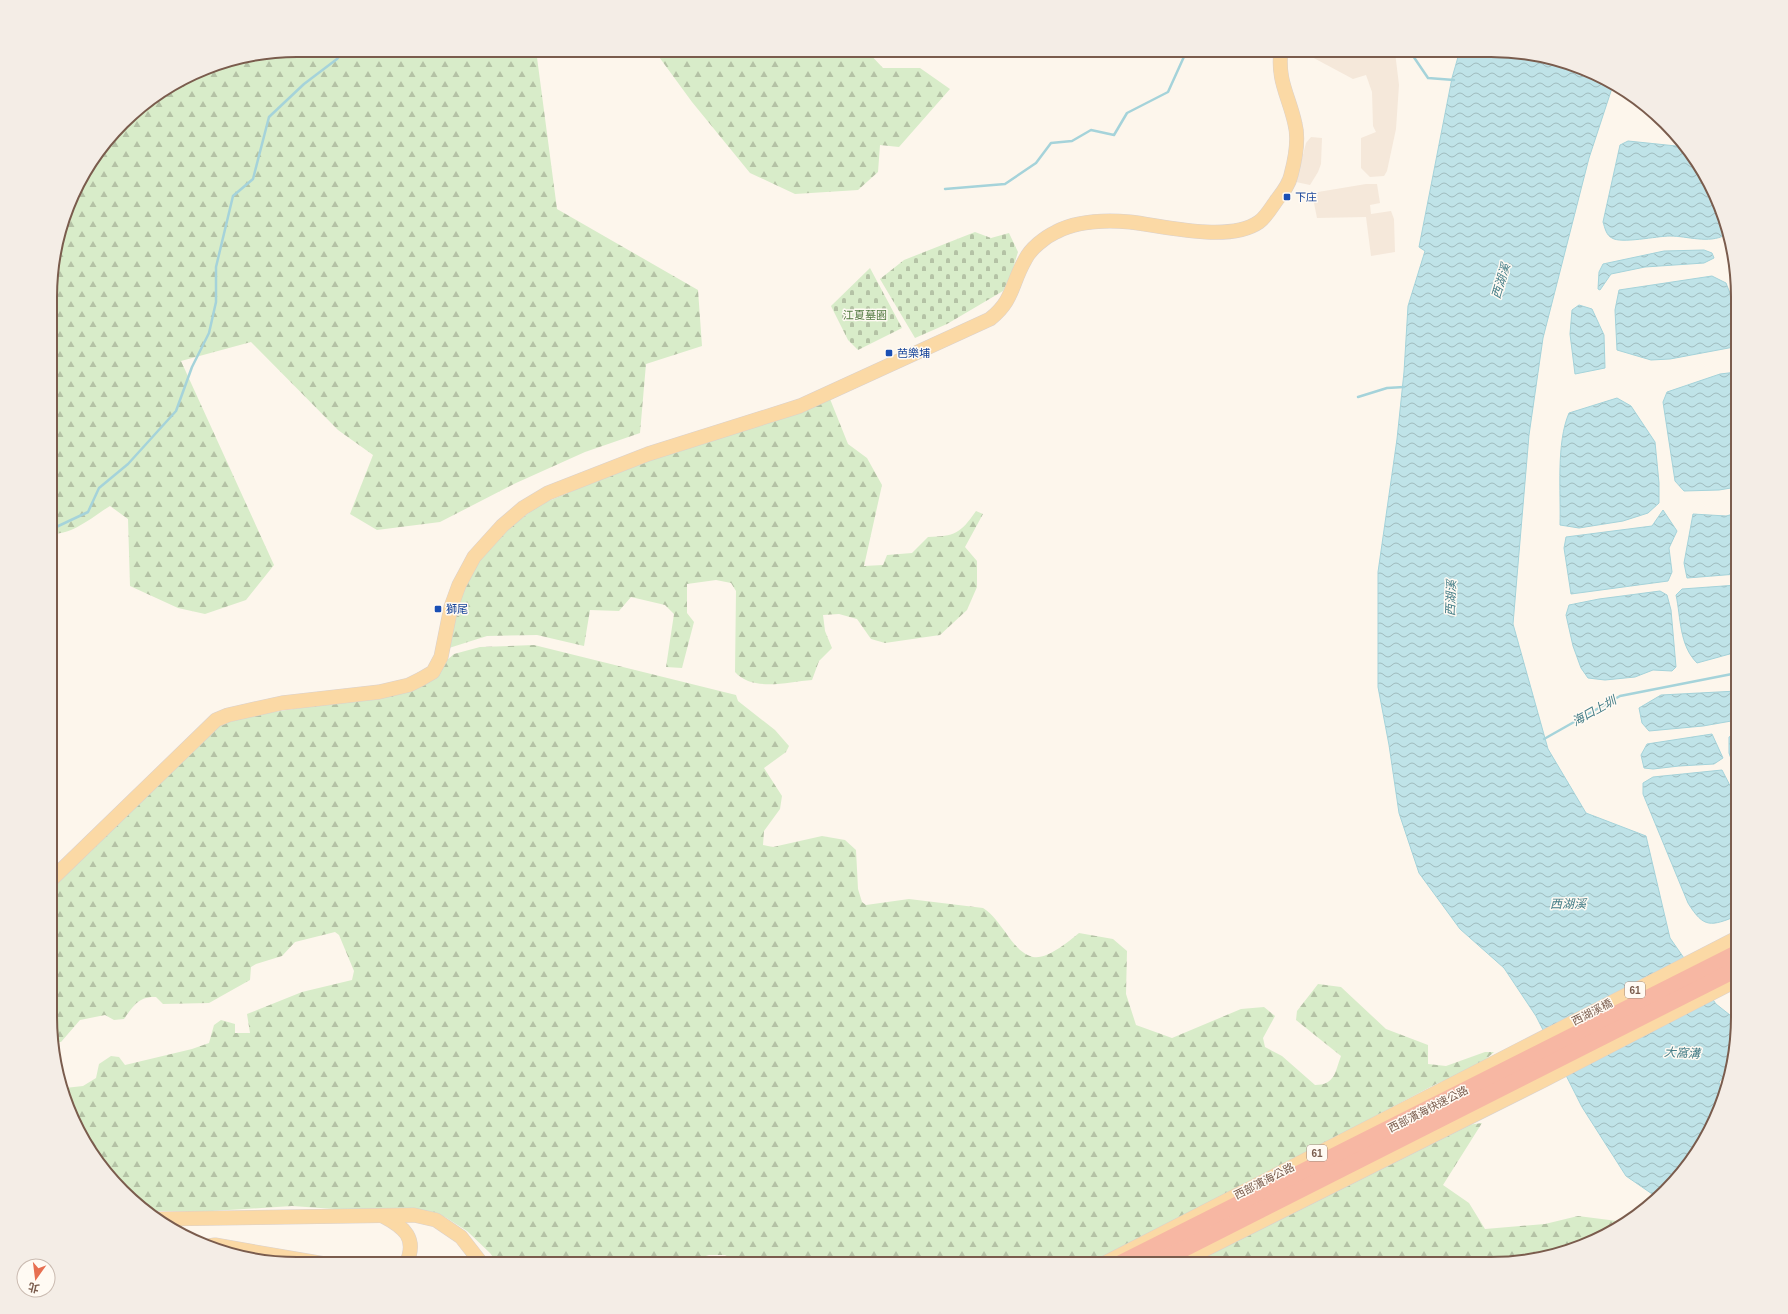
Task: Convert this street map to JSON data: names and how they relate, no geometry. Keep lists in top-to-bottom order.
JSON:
{
  "streets": {
    "highway": ["61", "西部濱海快速公路"],
    "main road": ["西湖溪橋", "西部濱海公路"]
  },
  "crossings": [
    ["61", "西湖溪橋"],
    ["61", "西部濱海快速公路"],
    ["61", "西部濱海公路"],
    ["西湖溪橋", "西部濱海快速公路"],
    ["西湖溪橋", "西部濱海公路"],
    ["西部濱海快速公路", "西部濱海公路"]
  ],
  "water": ["西湖溪", "海口上圳", "大窩溝"],
  "parks": ["江夏墓園"],
  "places": {
    "transit": ["下庄", "芭樂埔", "獅尾"]
  },
  "north": "bottom"
}
